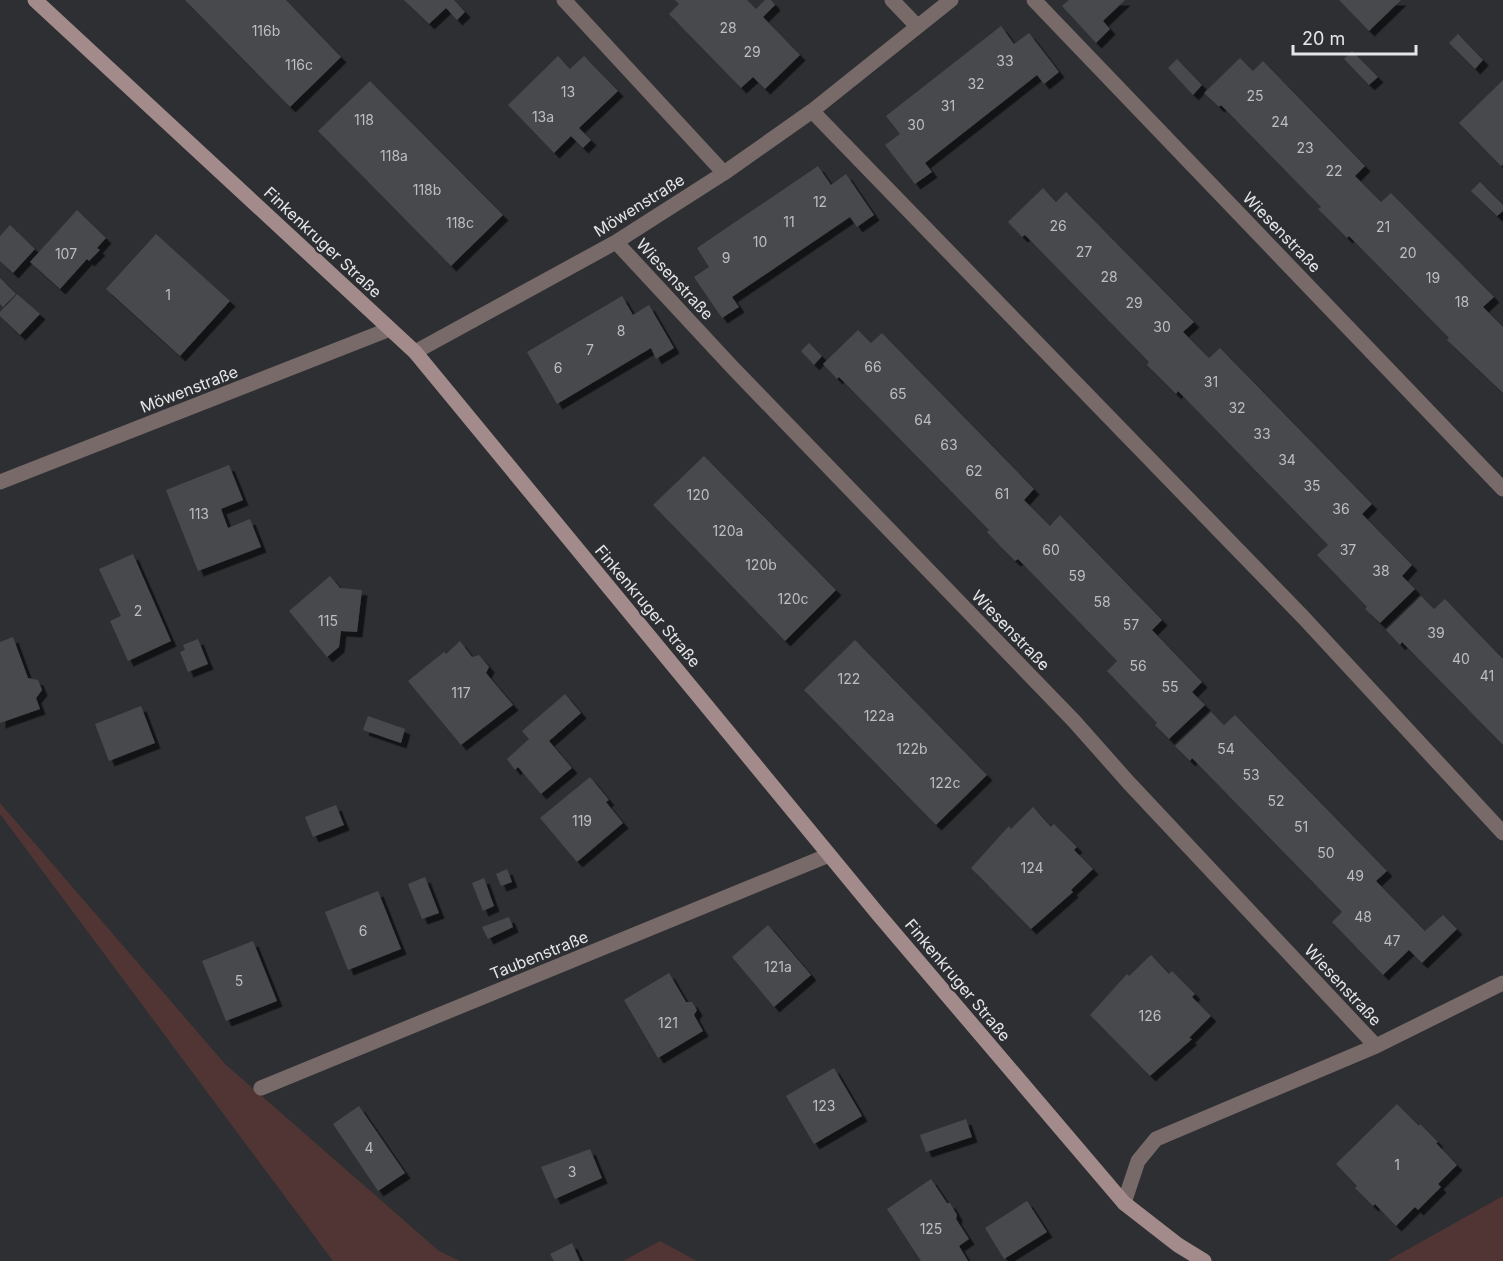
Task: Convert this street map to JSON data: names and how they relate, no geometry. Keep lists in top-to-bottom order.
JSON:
{
  "streets": {
    "street": [
      "Möwenstraße",
      "Wiesenstraße",
      "Finkenkruger Straße",
      "Taubenstraße"
    ]
  },
  "crossings": [
    ["Möwenstraße", "Wiesenstraße"],
    ["Möwenstraße", "Finkenkruger Straße"],
    ["Wiesenstraße", "Finkenkruger Straße"],
    ["Finkenkruger Straße", "Taubenstraße"]
  ],
  "house_numbers": [
    "28",
    "116b",
    "29",
    "33",
    "116c",
    "32",
    "13",
    "25",
    "31",
    "13a",
    "118",
    "24",
    "30",
    "23",
    "118a",
    "22",
    "118b",
    "12",
    "11",
    "118c",
    "26",
    "21",
    "10",
    "27",
    "20",
    "107",
    "9",
    "28",
    "19",
    "1",
    "18",
    "29",
    "30",
    "8",
    "7",
    "66",
    "6",
    "31",
    "65",
    "32",
    "64",
    "33",
    "63",
    "34",
    "62",
    "35",
    "61",
    "120",
    "36",
    "113",
    "120a",
    "60",
    "37",
    "120b",
    "38",
    "59",
    "120c",
    "58",
    "2",
    "115",
    "57",
    "39",
    "40",
    "56",
    "41",
    "122",
    "55",
    "117",
    "122a",
    "122b",
    "54",
    "53",
    "122c",
    "52",
    "119",
    "51",
    "50",
    "124",
    "49",
    "48",
    "6",
    "47",
    "121a",
    "5",
    "126",
    "121",
    "123",
    "4",
    "1",
    "3",
    "125"
  ],
  "scale_bar": "20 m"
}
